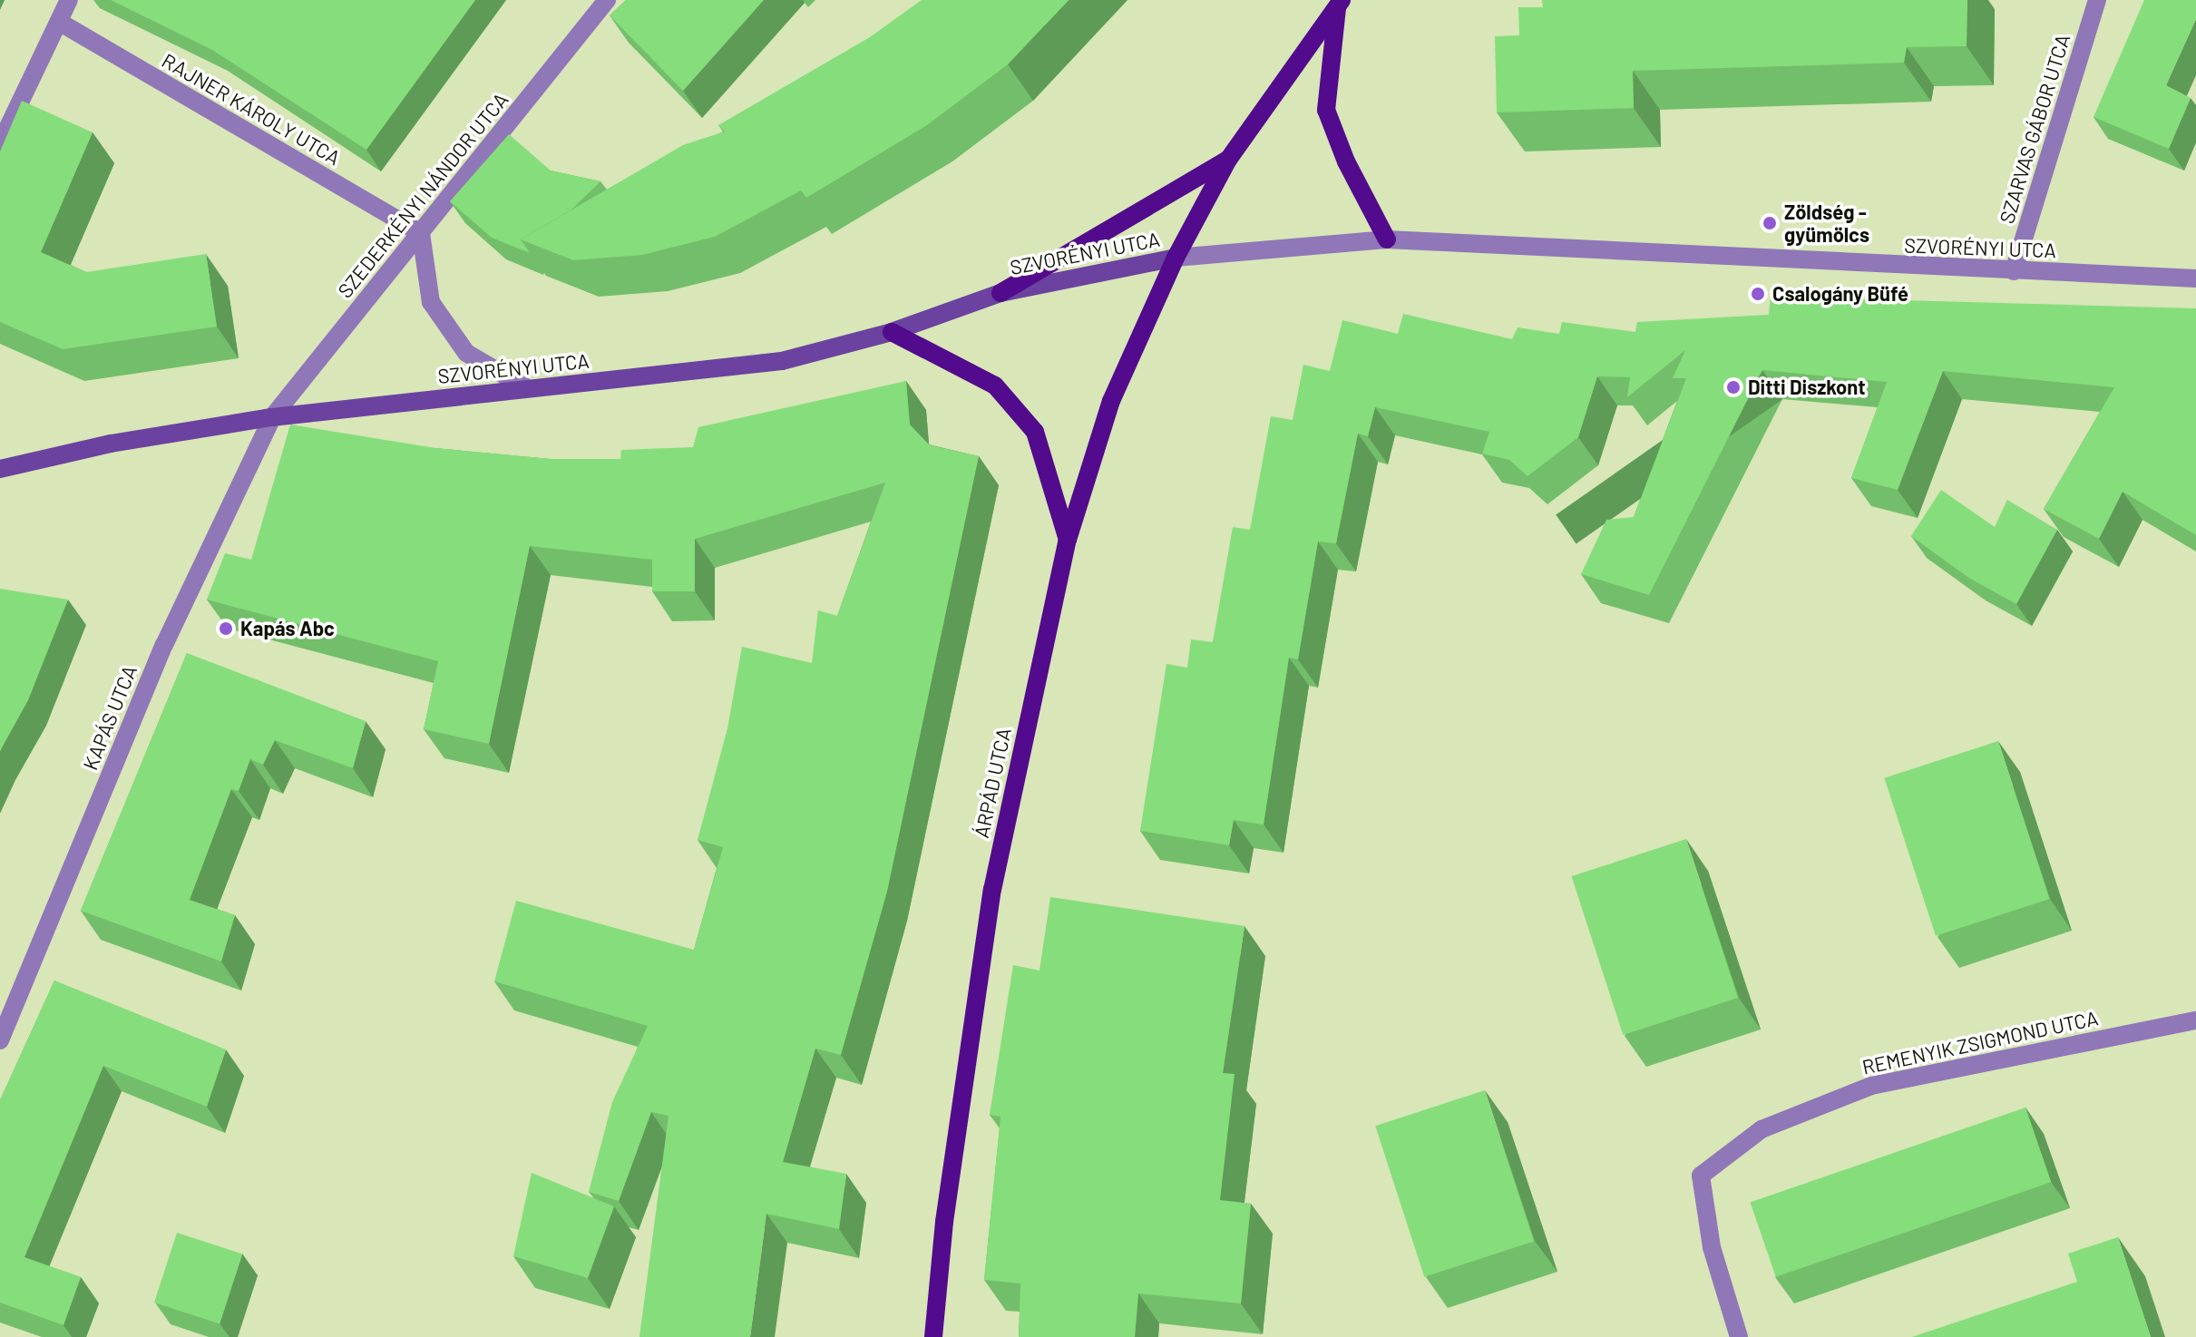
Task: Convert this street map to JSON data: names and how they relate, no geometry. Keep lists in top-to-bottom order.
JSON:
{
  "streets": {
    "main road": ["SZVORÉNYI UTCA", "ÁRPÁD UTCA"],
    "street": [
      "RAJNER KÁROLY UTCA",
      "SZARVAS GÁBOR UTCA",
      "SZEDERKÉNYI NÁNDOR UTCA",
      "KAPÁS UTCA",
      "REMENYIK ZSIGMOND UTCA"
    ]
  },
  "crossings": [
    ["RAJNER KÁROLY UTCA", "SZEDERKÉNYI NÁNDOR UTCA"],
    ["SZARVAS GÁBOR UTCA", "SZVORÉNYI UTCA"],
    ["SZEDERKÉNYI NÁNDOR UTCA", "SZVORÉNYI UTCA"],
    ["SZEDERKÉNYI NÁNDOR UTCA", "KAPÁS UTCA"],
    ["SZVORÉNYI UTCA", "KAPÁS UTCA"],
    ["SZVORÉNYI UTCA", "ÁRPÁD UTCA"]
  ],
  "places": [
    "Zöldség - gyümölcs",
    "Csalogány Büfé",
    "Ditti Diszkont",
    "Kapás Abc"
  ]
}
